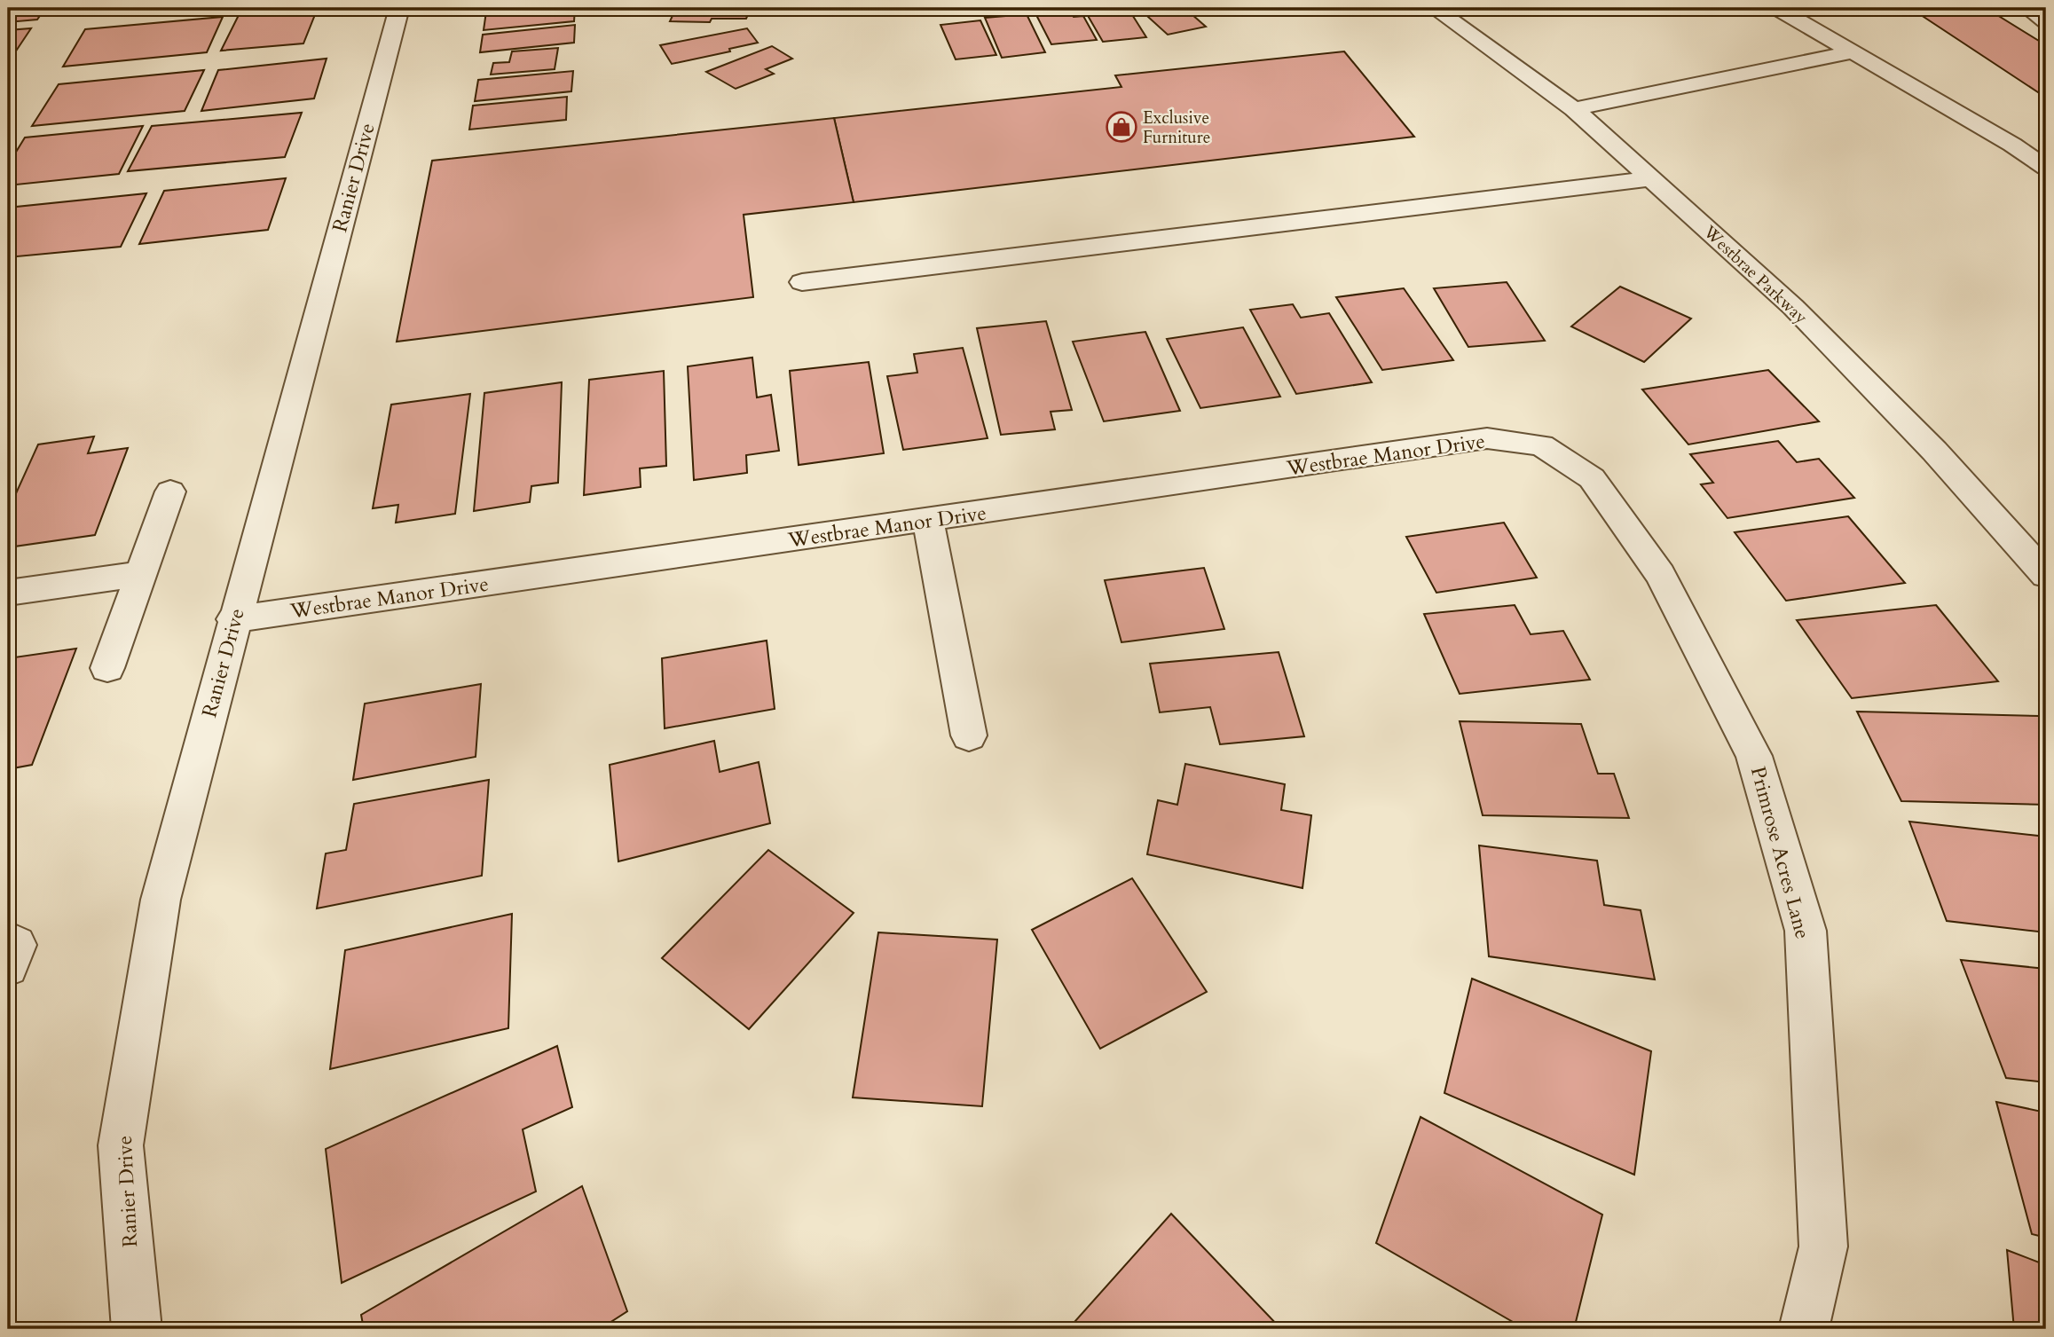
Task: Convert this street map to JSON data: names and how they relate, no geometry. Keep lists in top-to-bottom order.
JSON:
{
  "streets": {
    "street": [
      "Ranier Drive",
      "Westbrae Parkway",
      "Westbrae Manor Drive",
      "Primrose Acres Lane"
    ]
  },
  "crossings": [
    ["Ranier Drive", "Westbrae Manor Drive"],
    ["Westbrae Manor Drive", "Primrose Acres Lane"]
  ],
  "places": {
    "shop": ["Exclusive Furniture"]
  }
}
